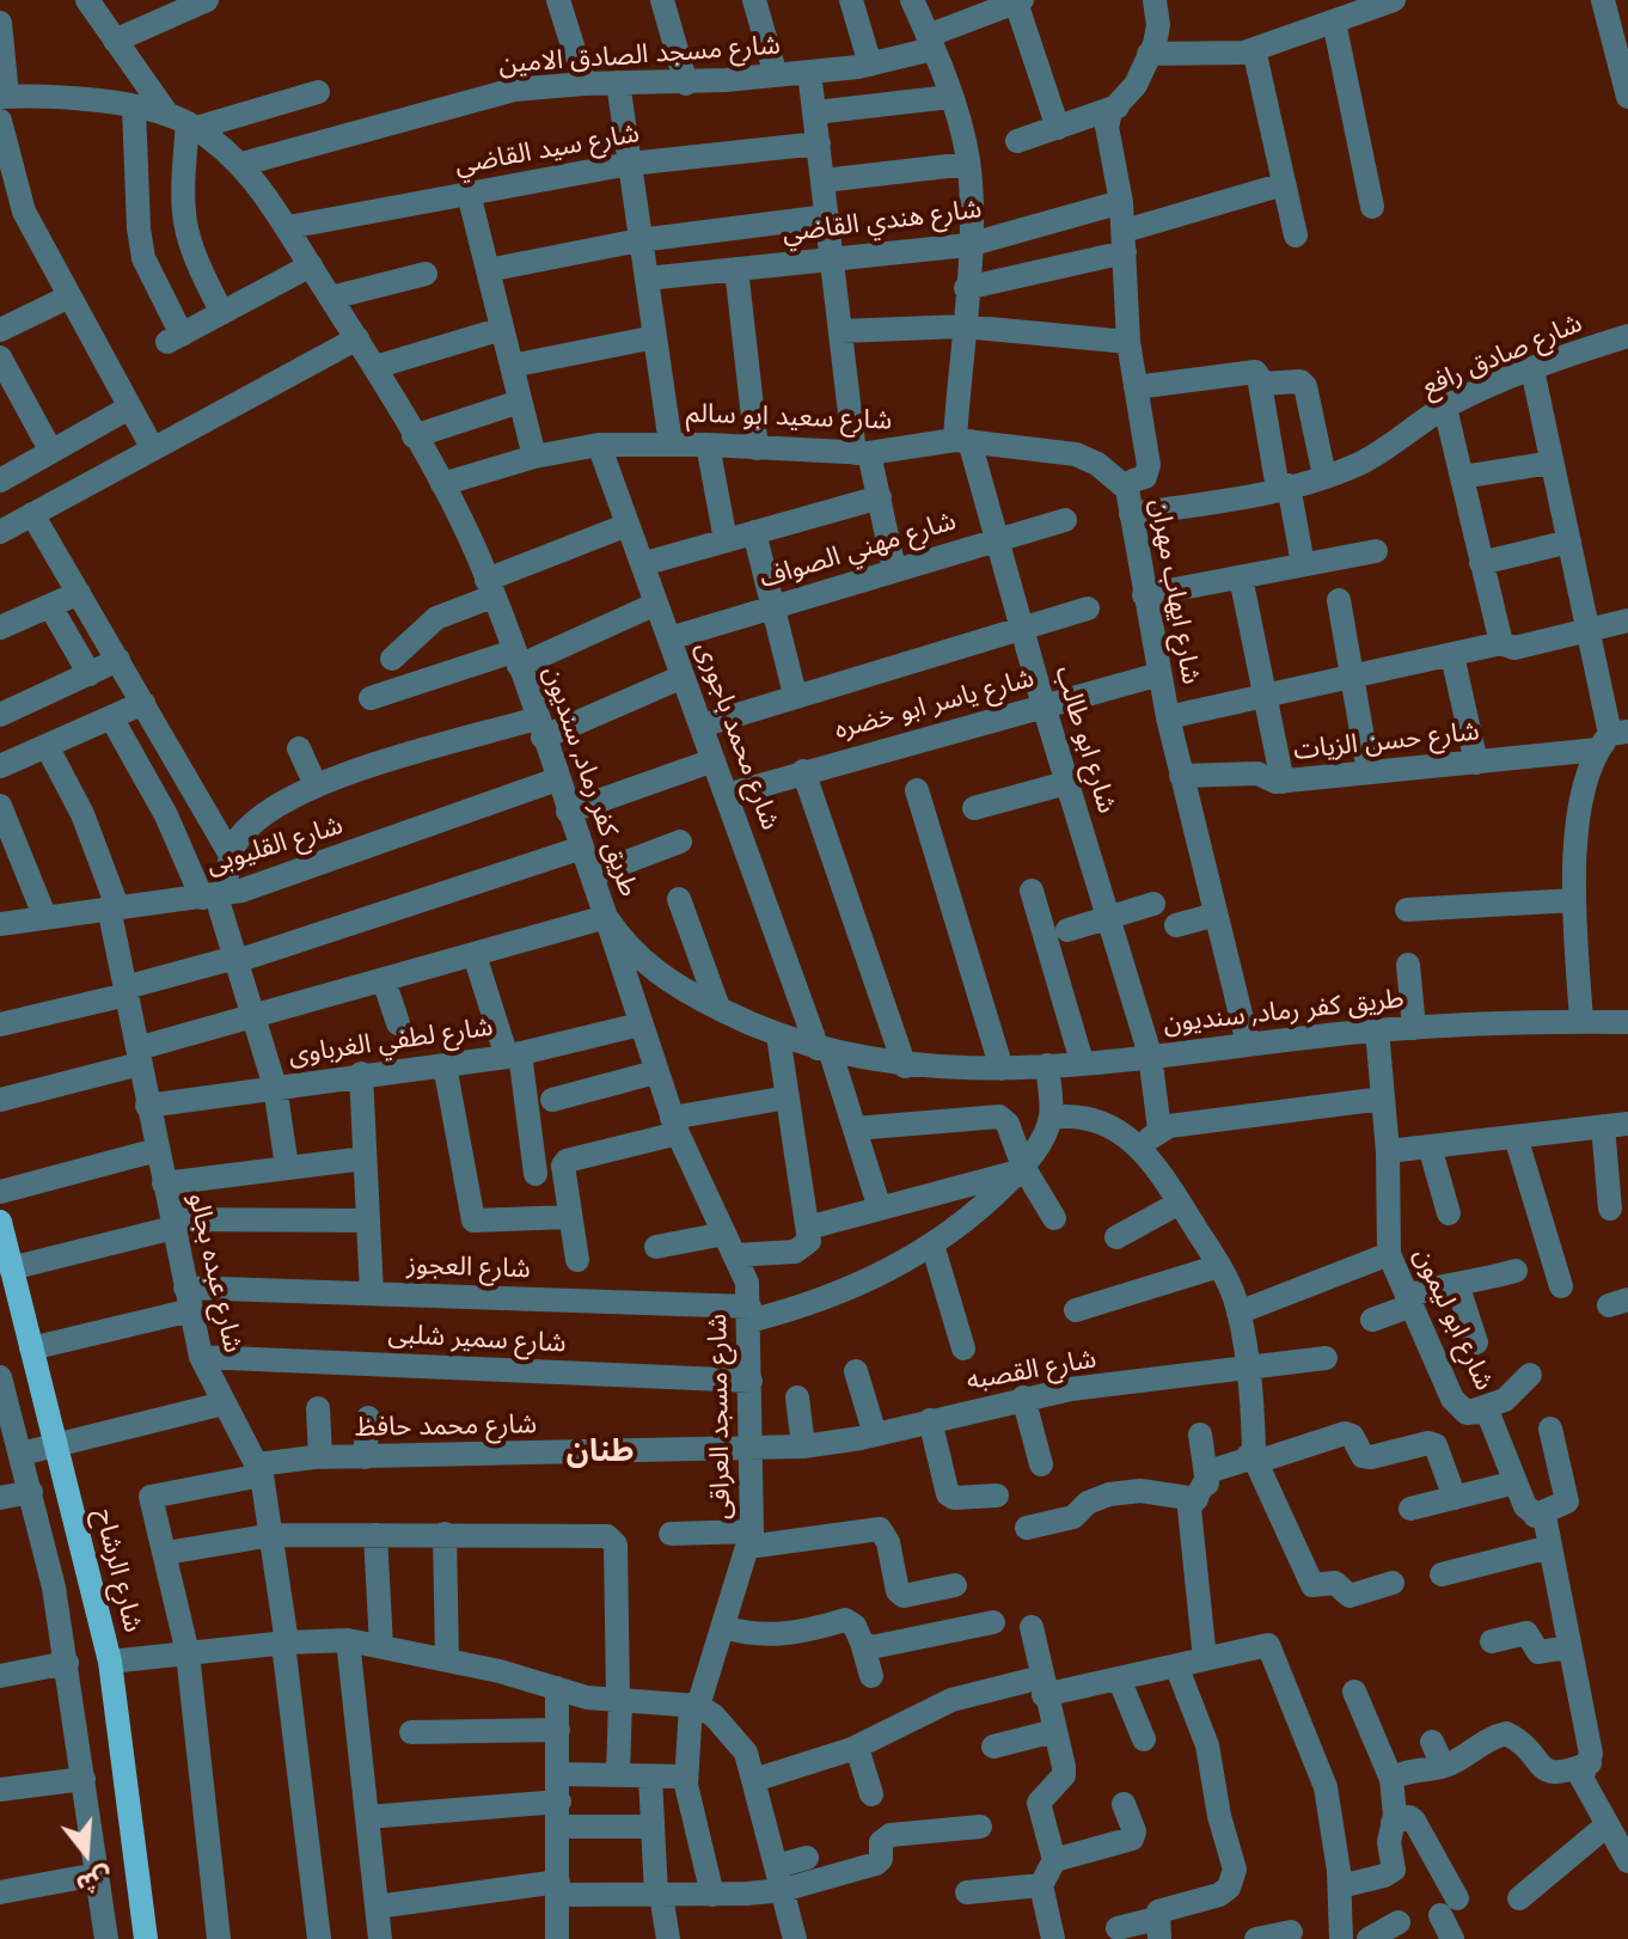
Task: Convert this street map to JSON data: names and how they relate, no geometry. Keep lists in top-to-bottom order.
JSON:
{
  "streets": {
    "main road": ["شارع الرشاح"],
    "street": [
      "شارع مسجد الصادق الامين",
      "شارع سيد القاضي",
      "شارع هندي القاضي",
      "شارع صادق رافع",
      "شارع سعيد ابو سالم",
      "شارع مهني الصواف",
      "شارع ايهاب مهران",
      "شارع ياسر ابو خضره",
      "شارع محمد باجورى",
      "شارع ابو طالب",
      "شارع حسن الزيات",
      "طريق كفر رماد, سنديون",
      "شارع القليوبى",
      "شارع لطفي الغرباوى",
      "شارع العجوز",
      "شارع عبده بجالو",
      "شارع ابو ليمون",
      "شارع سمير شلبى",
      "شارع القصبه",
      "شارع مسجد العراقى",
      "شارع محمد حافظ"
    ]
  },
  "crossings": [
    ["شارع مسجد الصادق الامين", "شارع ابو طالب"],
    ["شارع مسجد الصادق الامين", "طريق كفر رماد, سنديون"],
    ["شارع سيد القاضي", "طريق كفر رماد, سنديون"],
    ["شارع هندي القاضي", "شارع ايهاب مهران"],
    ["شارع هندي القاضي", "شارع ابو طالب"],
    ["شارع صادق رافع", "شارع ايهاب مهران"],
    ["شارع سعيد ابو سالم", "شارع ايهاب مهران"],
    ["شارع سعيد ابو سالم", "شارع محمد باجورى"],
    ["شارع سعيد ابو سالم", "شارع ابو طالب"],
    ["شارع سعيد ابو سالم", "طريق كفر رماد, سنديون"],
    ["شارع مهني الصواف", "شارع محمد باجورى"],
    ["شارع مهني الصواف", "شارع ابو طالب"],
    ["شارع ايهاب مهران", "شارع ياسر ابو خضره"],
    ["شارع ايهاب مهران", "شارع حسن الزيات"],
    ["شارع ايهاب مهران", "طريق كفر رماد, سنديون"],
    ["شارع ياسر ابو خضره", "شارع محمد باجورى"],
    ["شارع ياسر ابو خضره", "شارع ابو طالب"],
    ["شارع محمد باجورى", "طريق كفر رماد, سنديون"],
    ["شارع ابو طالب", "طريق كفر رماد, سنديون"],
    ["طريق كفر رماد, سنديون", "شارع القليوبى"],
    ["طريق كفر رماد, سنديون", "شارع ابو ليمون"],
    ["طريق كفر رماد, سنديون", "شارع مسجد العراقى"],
    ["شارع القليوبى", "شارع عبده بجالو"],
    ["شارع لطفي الغرباوى", "شارع عبده بجالو"],
    ["شارع لطفي الغرباوى", "شارع مسجد العراقى"],
    ["شارع العجوز", "شارع عبده بجالو"],
    ["شارع العجوز", "شارع مسجد العراقى"],
    ["شارع العجوز", "شارع الرشاح"],
    ["شارع عبده بجالو", "شارع سمير شلبى"],
    ["شارع عبده بجالو", "شارع محمد حافظ"],
    ["شارع سمير شلبى", "شارع مسجد العراقى"],
    ["شارع القصبه", "شارع مسجد العراقى"],
    ["شارع القصبه", "شارع محمد حافظ"],
    ["شارع مسجد العراقى", "شارع محمد حافظ"]
  ],
  "districts": ["طنان"],
  "north": "bottom"
}
